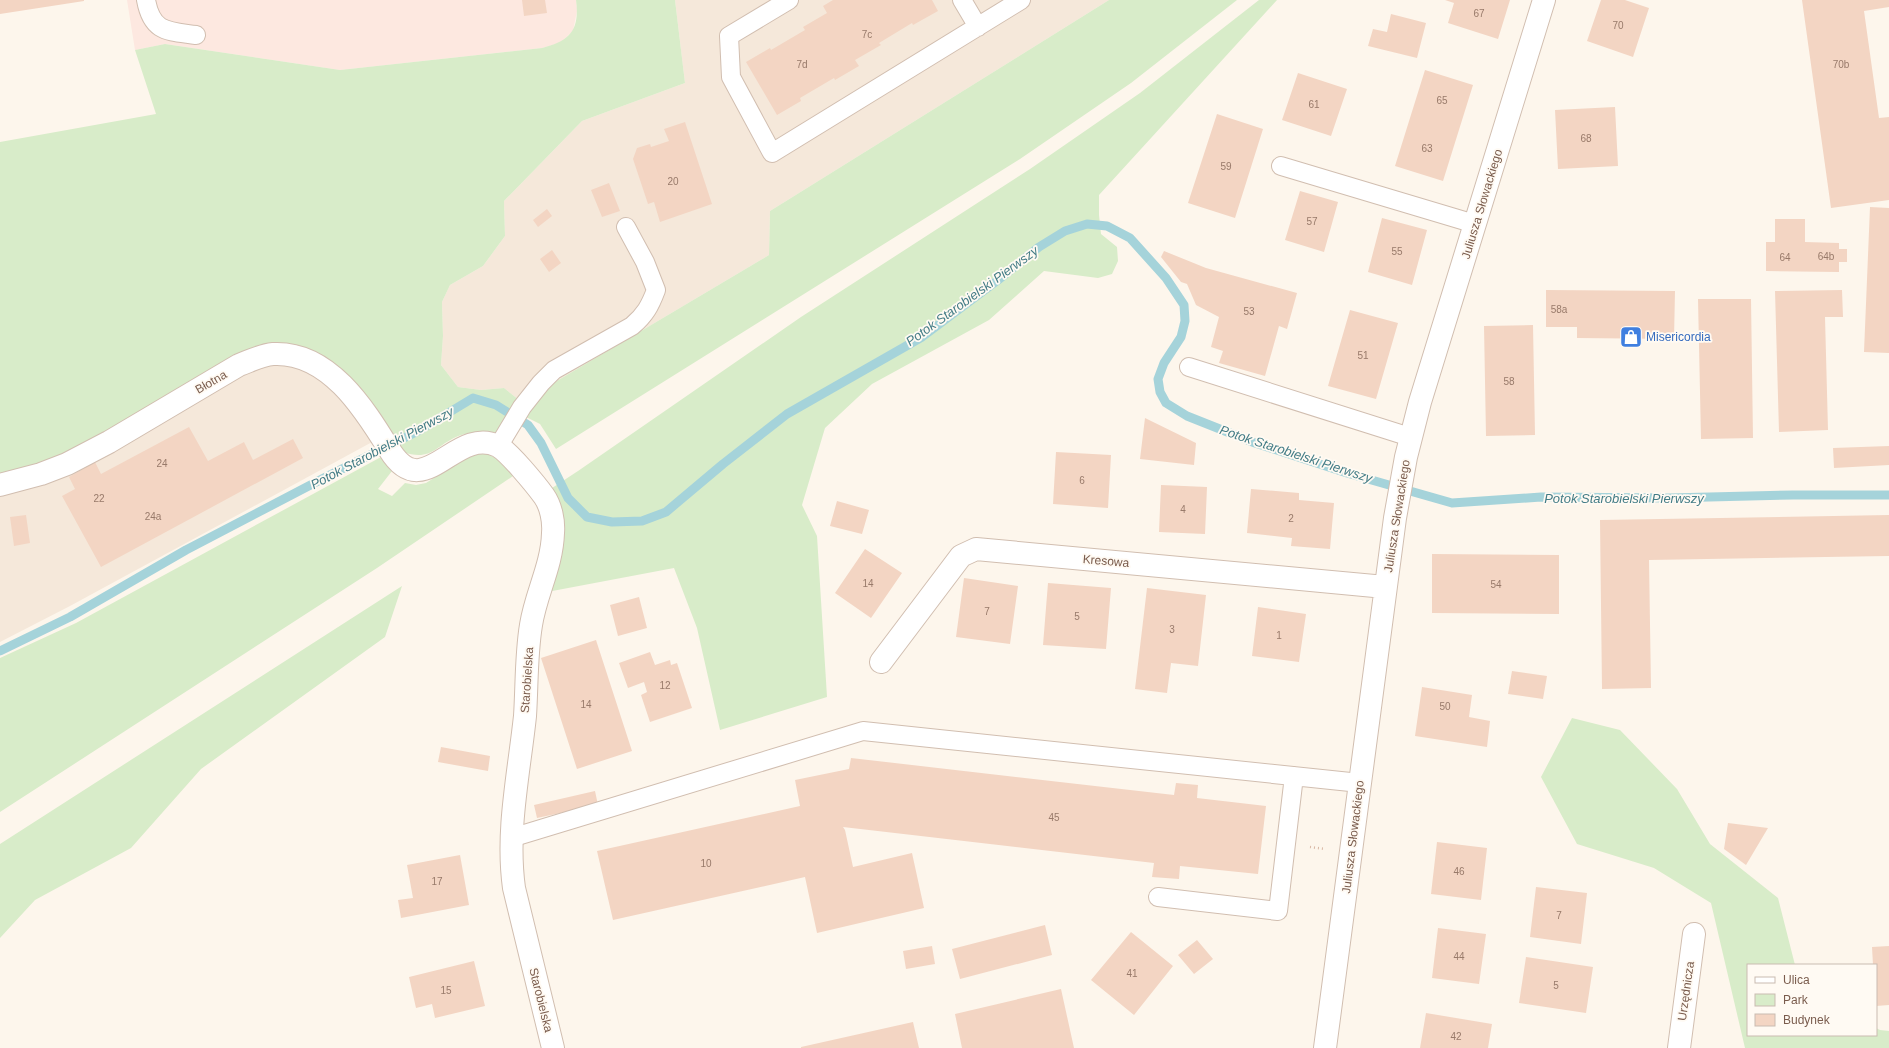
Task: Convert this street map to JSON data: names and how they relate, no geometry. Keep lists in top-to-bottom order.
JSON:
{
  "streets": {
    "street": [
      "Juliusza Słowackiego",
      "Błotna",
      "Kresowa",
      "Starobielska",
      "Urzędnicza"
    ]
  },
  "crossings": [
    ["Juliusza Słowackiego", "Kresowa"],
    ["Błotna", "Starobielska"]
  ],
  "water": ["Potok Starobielski Pierwszy"],
  "places": {
    "shop": ["Misericordia"]
  },
  "house_numbers": [
    "67",
    "70",
    "7c",
    "7d",
    "70b",
    "65",
    "61",
    "68",
    "63",
    "59",
    "20",
    "57",
    "55",
    "64b",
    "64",
    "58a",
    "53",
    "51",
    "58",
    "24",
    "6",
    "22",
    "4",
    "24a",
    "2",
    "14",
    "54",
    "7",
    "5",
    "3",
    "1",
    "12",
    "14",
    "50",
    "45",
    "10",
    "46",
    "17",
    "7",
    "44",
    "41",
    "5",
    "15",
    "42"
  ],
  "legend": ["Ulica", "Park", "Budynek"]
}
